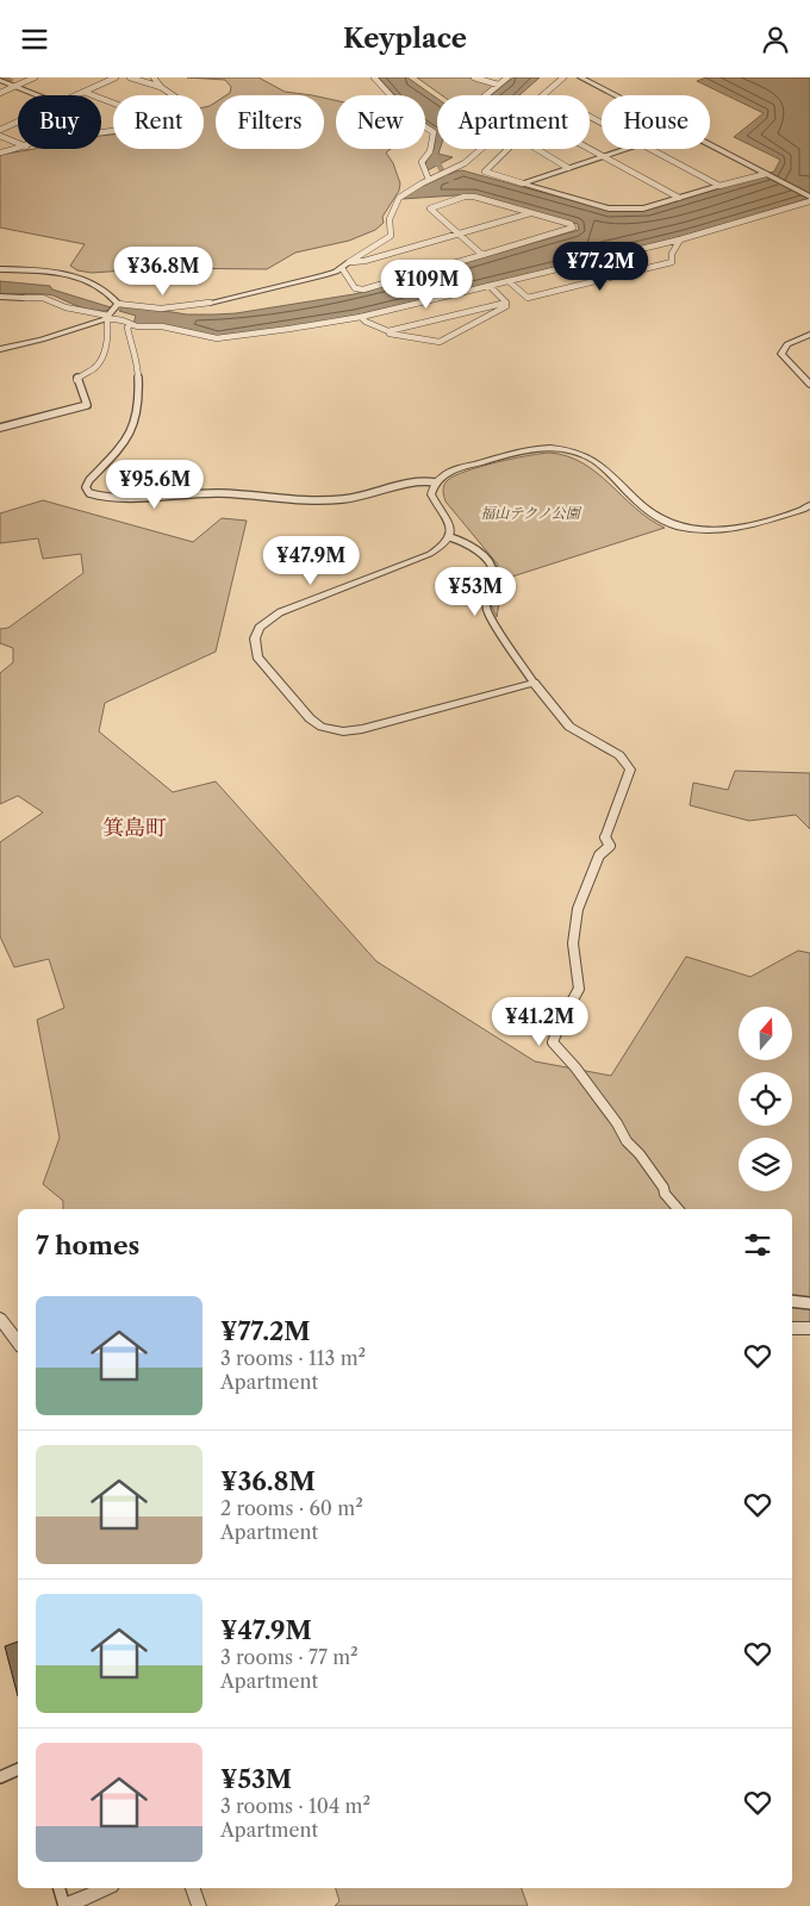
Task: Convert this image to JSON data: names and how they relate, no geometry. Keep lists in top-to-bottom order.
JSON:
{
  "districts": ["箕島町"],
  "parks": ["福山テクノ公園"],
  "north": "top",
  "page": {
    "header": "Keyplace",
    "chip": [
      "Buy",
      "Rent",
      "Filters",
      "New",
      "Apartment",
      "House"
    ],
    "price": [
      "¥77.2M",
      "¥36.8M",
      "¥109M",
      "¥95.6M",
      "¥47.9M",
      "¥53M",
      "¥41.2M"
    ],
    "heading": "7 homes",
    "list": [
      {
        "name": "¥77.2M",
        "note": "3 rooms · 113 m² · Apartment"
      },
      {
        "name": "¥36.8M",
        "note": "2 rooms · 60 m² · Apartment"
      },
      {
        "name": "¥47.9M",
        "note": "3 rooms · 77 m² · Apartment"
      },
      {
        "name": "¥53M",
        "note": "3 rooms · 104 m² · Apartment"
      }
    ]
  }
}
